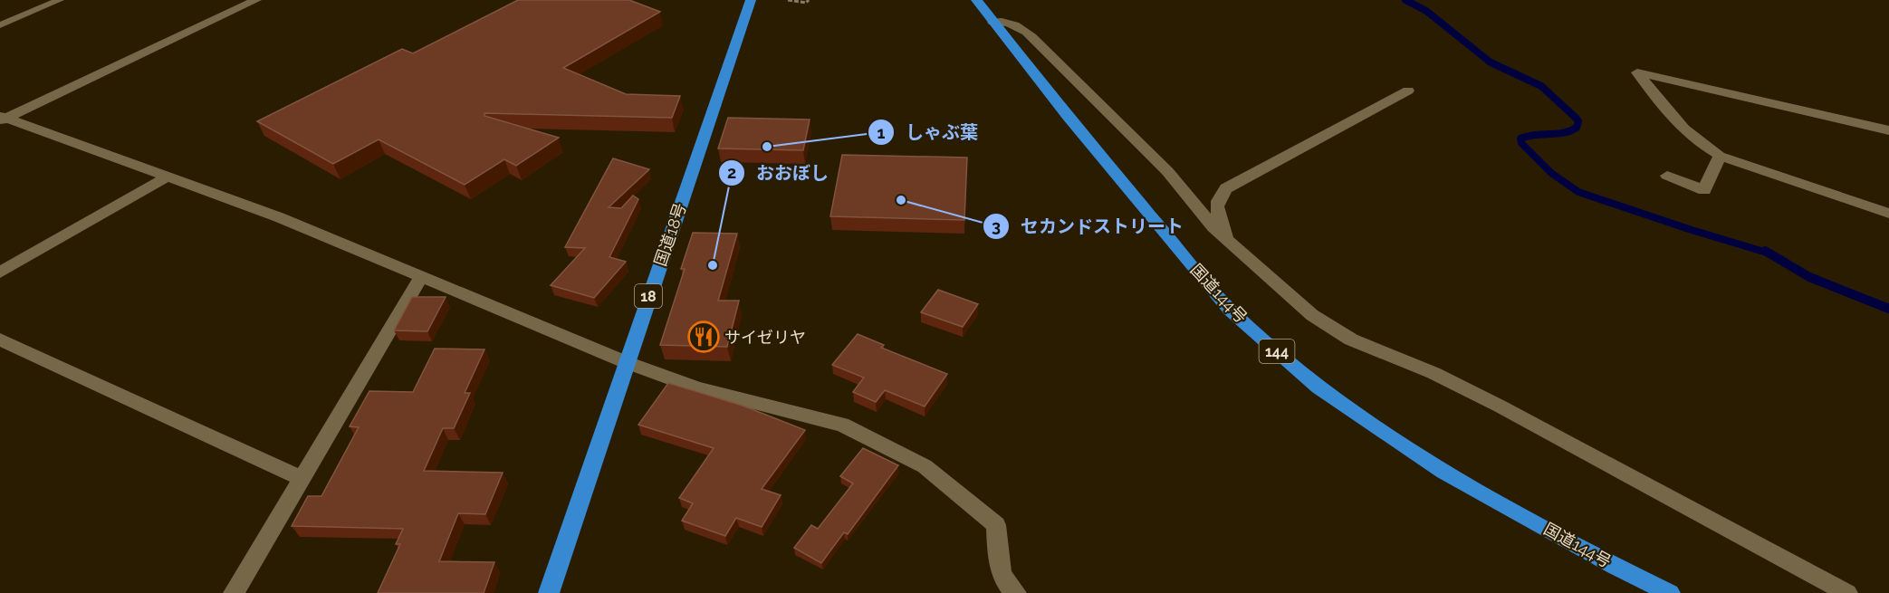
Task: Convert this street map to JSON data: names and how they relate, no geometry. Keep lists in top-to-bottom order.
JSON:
{
  "streets": {
    "highway": [
      "国道18号",
      "国道144号",
      "18",
      "144"
    ]
  },
  "places": {
    "other": ["しゃぶ葉", "セカンドストリート", "おおぼし"],
    "restaurant": ["サイゼリヤ"]
  }
}
